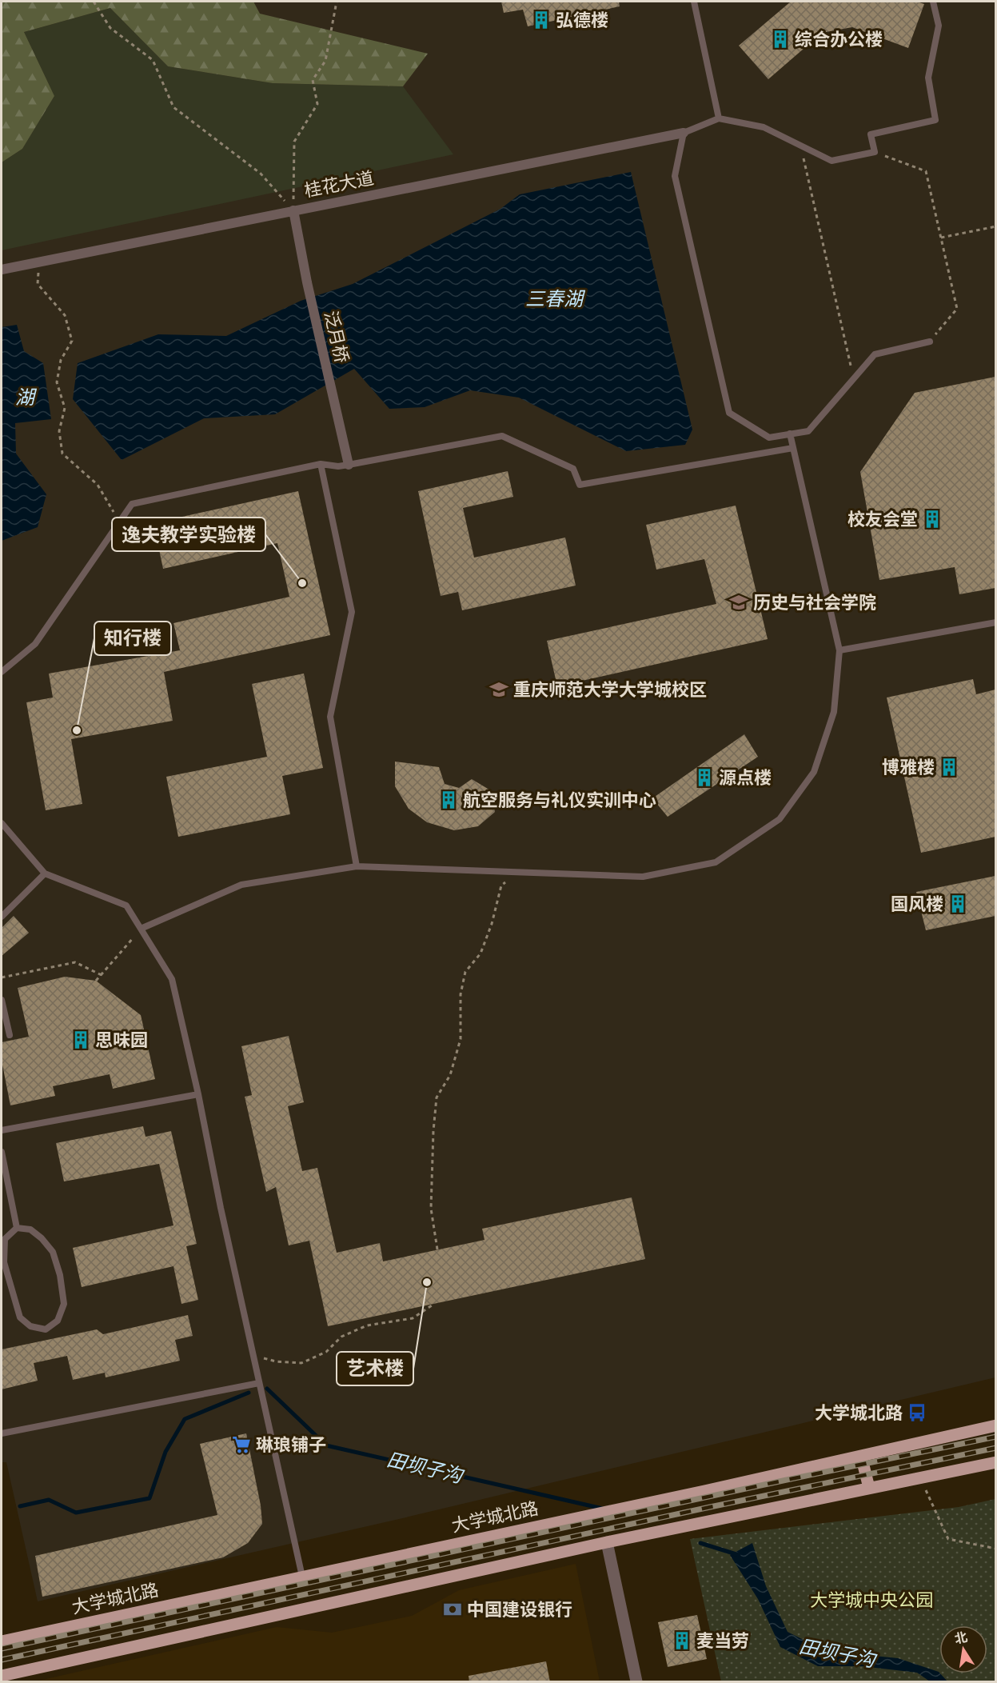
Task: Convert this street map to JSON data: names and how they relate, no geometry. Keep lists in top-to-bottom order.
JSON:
{
  "streets": {
    "main road": ["大学城北路"],
    "street": ["桂花大道", "泛月桥"]
  },
  "crossings": [
    ["桂花大道", "泛月桥"]
  ],
  "water": ["三春湖", "湖", "田坝子沟"],
  "parks": ["大学城中央公园"],
  "places": {
    "building": [
      "弘德楼",
      "综合办公楼",
      "校友会堂",
      "博雅楼",
      "源点楼",
      "航空服务与礼仪实训中心",
      "国风楼",
      "思味园",
      "麦当劳"
    ],
    "other": ["逸夫教学实验楼", "知行楼", "艺术楼"],
    "school or university": ["历史与社会学院", "重庆师范大学大学城校区"],
    "bus stop": ["大学城北路"],
    "supermarket": ["琳琅铺子"],
    "bank": ["中国建设银行"]
  },
  "north": "top"
}
